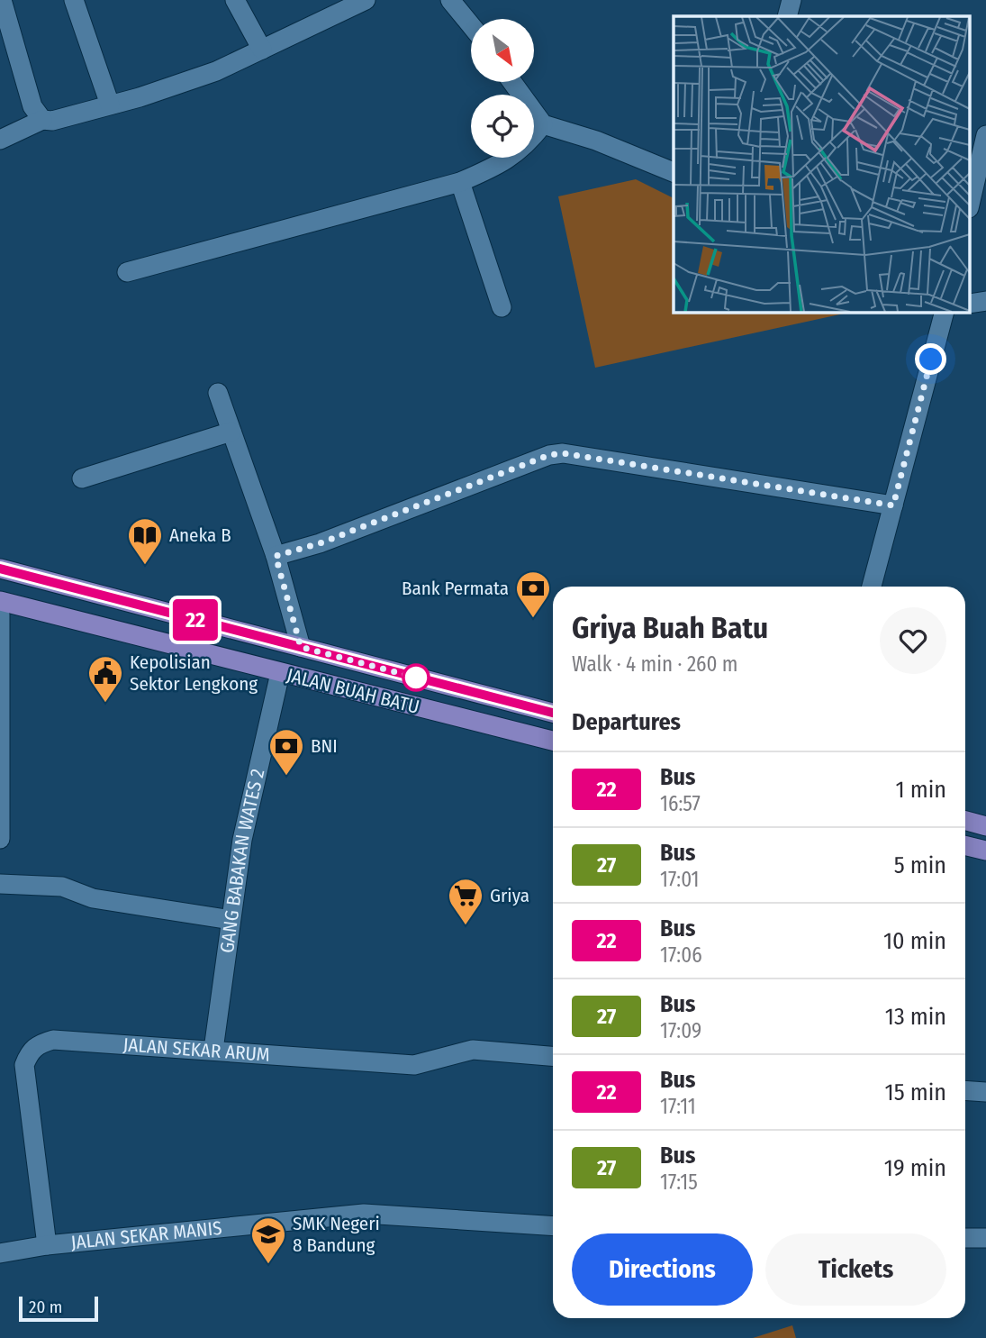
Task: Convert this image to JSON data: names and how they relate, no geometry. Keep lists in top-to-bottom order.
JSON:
{
  "streets": {
    "main road": ["JALAN BUAH BATU"],
    "street": ["GANG BABAKAN WATES 2", "JALAN SEKAR ARUM", "JALAN SEKAR MANIS"]
  },
  "crossings": [
    ["JALAN BUAH BATU", "GANG BABAKAN WATES 2"],
    ["GANG BABAKAN WATES 2", "JALAN SEKAR ARUM"],
    ["JALAN SEKAR ARUM", "JALAN SEKAR MANIS"]
  ],
  "places": {
    "library": ["Aneka B"],
    "bank": ["Bank Permata", "BNI"],
    "public building": ["Kepolisian Sektor Lengkong"],
    "supermarket": ["Griya"],
    "school or university": ["SMK Negeri 8 Bandung"]
  },
  "lines": ["bus line 22"],
  "scale_bar": "20 m",
  "north": "bottom right",
  "page": {
    "on_map": "22",
    "heading": [
      ["Griya Buah Batu", "Walk · 4 min · 260 m"],
      "Departures"
    ],
    "list": [
      {
        "mark": "22",
        "name": "Bus",
        "note": "16:57",
        "value": "1 min"
      },
      {
        "mark": "27",
        "name": "Bus",
        "note": "17:01",
        "value": "5 min"
      },
      {
        "mark": "22",
        "name": "Bus",
        "note": "17:06",
        "value": "10 min"
      },
      {
        "mark": "27",
        "name": "Bus",
        "note": "17:09",
        "value": "13 min"
      },
      {
        "mark": "22",
        "name": "Bus",
        "note": "17:11",
        "value": "15 min"
      },
      {
        "mark": "27",
        "name": "Bus",
        "note": "17:15",
        "value": "19 min"
      }
    ],
    "buttons": ["Directions", "Tickets"],
    "scale": "20 m"
  }
}
